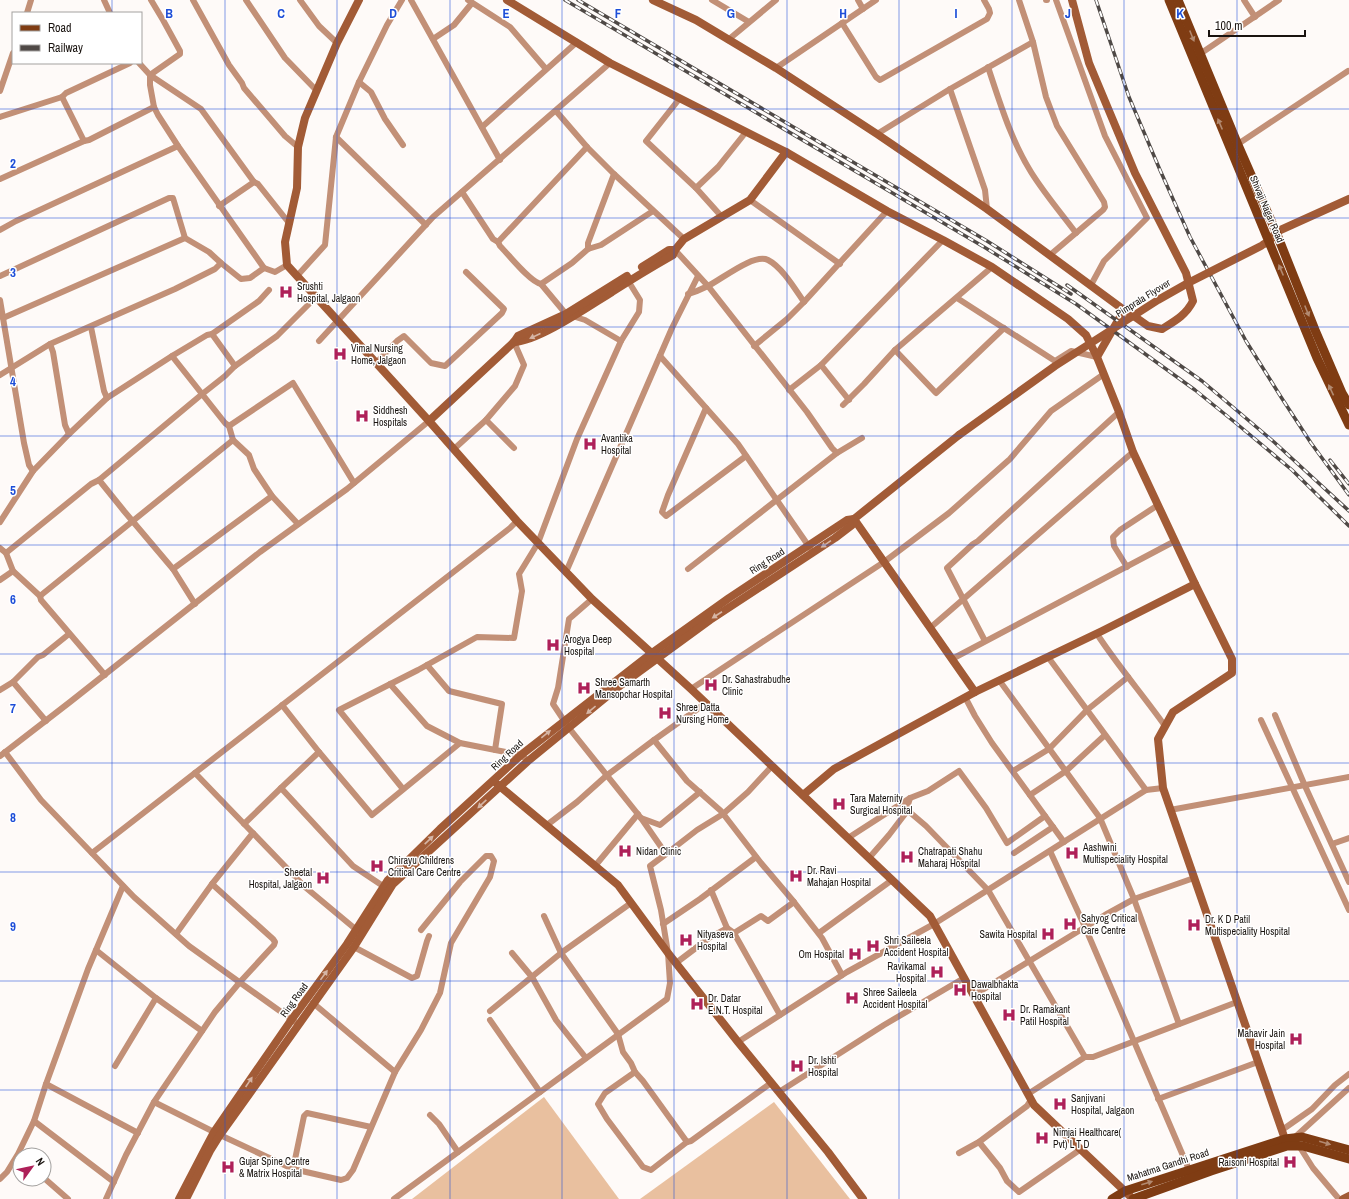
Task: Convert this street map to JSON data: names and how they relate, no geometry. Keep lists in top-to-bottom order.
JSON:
{
  "streets": {
    "main road": [
      "Shivaji Nagar Road",
      "Pimprala Flyover",
      "Ring Road",
      "Mahatma Gandhi Road"
    ]
  },
  "crossings": [
    ["Shivaji Nagar Road", "Pimprala Flyover"],
    ["Pimprala Flyover", "Ring Road"]
  ],
  "places": {
    "hospital": [
      "Srushti Hospital, Jalgaon",
      "Vimal Nursing Home, Jalgaon",
      "Siddhesh Hospitals",
      "Avantika Hospital",
      "Arogya Deep Hospital",
      "Dr. Sahastrabudhe Clinic",
      "Shree Samarth Mansopchar Hospital",
      "Shree Datta Nursing Home",
      "Tara Maternity Surgical Hospital",
      "Nidan Clinic",
      "Aashwini Multispeciality Hospital",
      "Chatrapati Shahu Maharaj Hospital",
      "Chirayu Childrens Critical Care Centre",
      "Dr. Ravi Mahajan Hospital",
      "Sheetal Hospital, Jalgaon",
      "Sahyog Critical Care Centre",
      "Dr. K D Patil Multispeciality Hospital",
      "Sawita Hospital",
      "Nityaseva Hospital",
      "Shri Saileela Accident Hospital",
      "Om Hospital",
      "Ravikamal Hospital",
      "Dawalbhakta Hospital",
      "Shree Saileela Accident Hospital",
      "Dr. Datar E.N.T. Hospital",
      "Dr. Ramakant Patil Hospital",
      "Mahavir Jain Hospital",
      "Dr. Ishti Hospital",
      "Sanjivani Hospital, Jalgaon",
      "Nimjai Healthcare( Pvt) L T D",
      "Raisoni Hospital",
      "Gujar Spine Centre & Matrix Hospital"
    ]
  },
  "legend": ["Road", "Railway"],
  "scale_bar": "100 m",
  "north": "top right",
  "grid": {
    "columns": [
      "B",
      "C",
      "D",
      "E",
      "F",
      "G",
      "H",
      "I",
      "J",
      "K"
    ],
    "rows": [
      "2",
      "3",
      "4",
      "5",
      "6",
      "7",
      "8",
      "9"
    ]
  }
}
